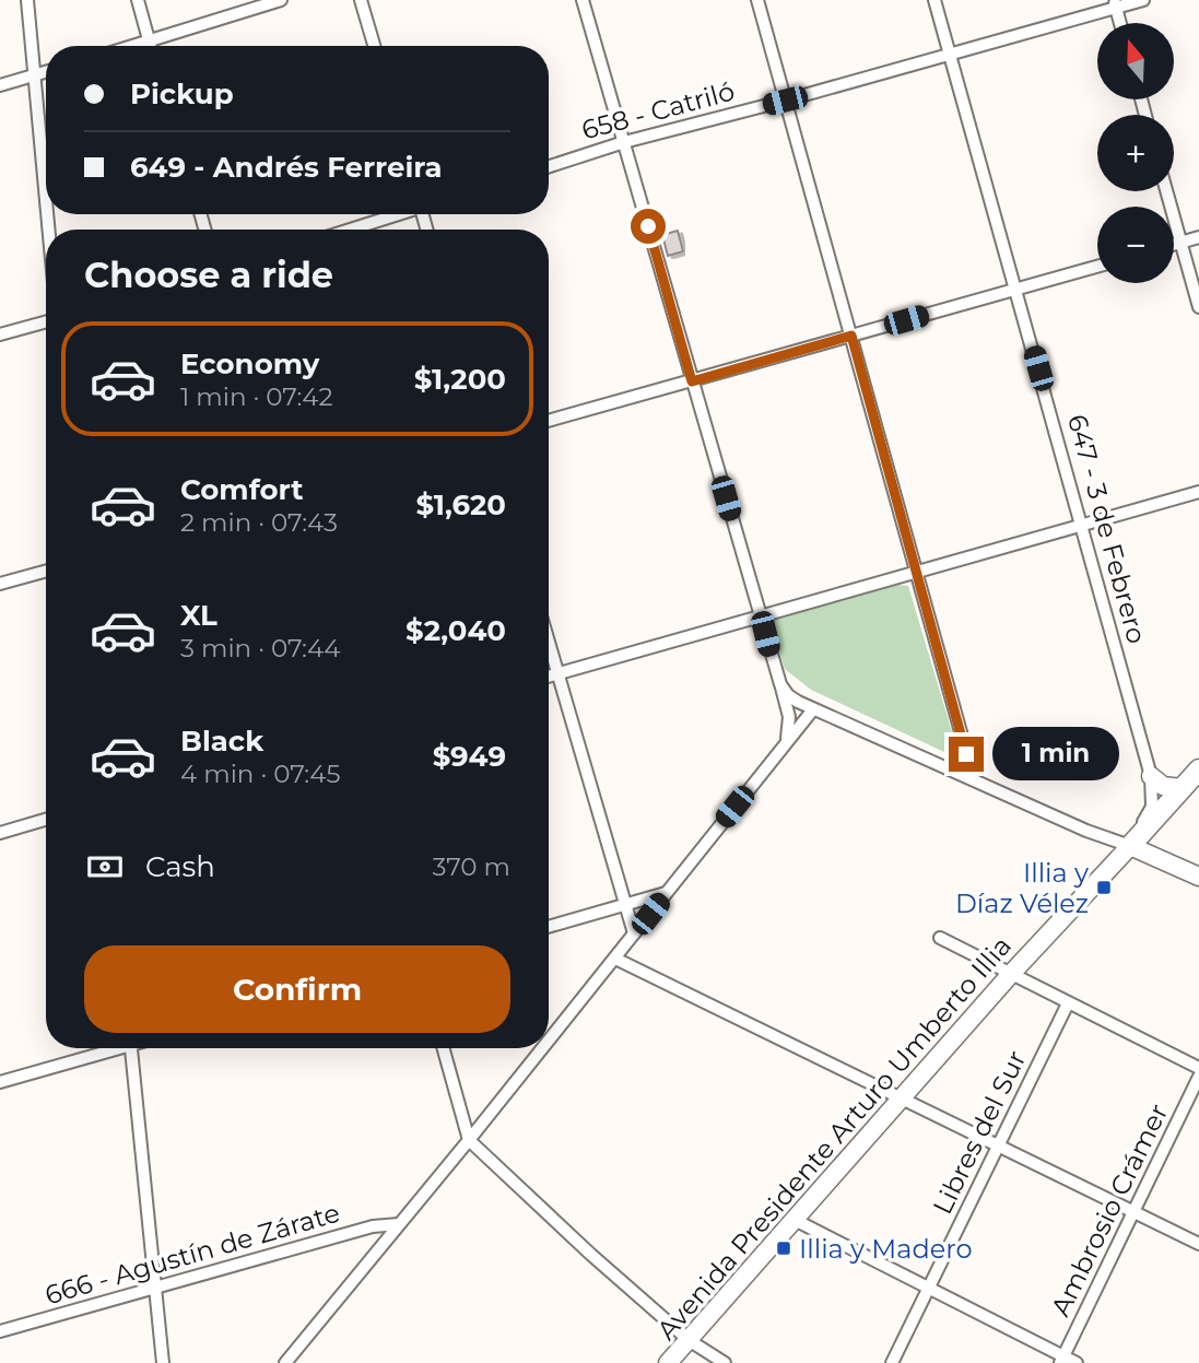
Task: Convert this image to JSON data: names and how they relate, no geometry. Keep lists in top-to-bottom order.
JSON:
{
  "streets": {
    "main road": ["Avenida Presidente Arturo Umberto Illia"],
    "street": [
      "658 - Catriló",
      "647 - 3 de Febrero",
      "Libres del Sur",
      "Ambrosio Crámer",
      "666 - Agustín de Zárate"
    ]
  },
  "crossings": [
    ["658 - Catriló", "647 - 3 de Febrero"],
    ["647 - 3 de Febrero", "Avenida Presidente Arturo Umberto Illia"]
  ],
  "places": {
    "transit": ["Illia y Díaz Vélez", "Illia y Madero"]
  },
  "north": "top",
  "page": {
    "map_buttons": ["+", "−"],
    "banner": ["Pickup", "649 - Andrés Ferreira"],
    "heading": "Choose a ride",
    "list": [
      {
        "name": "Economy",
        "note": "1 min · 07:42",
        "value": "$1,200"
      },
      {
        "name": "Comfort",
        "note": "2 min · 07:43",
        "value": "$1,620"
      },
      {
        "name": "XL",
        "note": "3 min · 07:44",
        "value": "$2,040"
      },
      {
        "name": "Black",
        "note": "4 min · 07:45",
        "value": "$949"
      }
    ],
    "bubble": "1 min",
    "pay": ["Cash", "370 m"],
    "buttons": "Confirm"
  }
}
